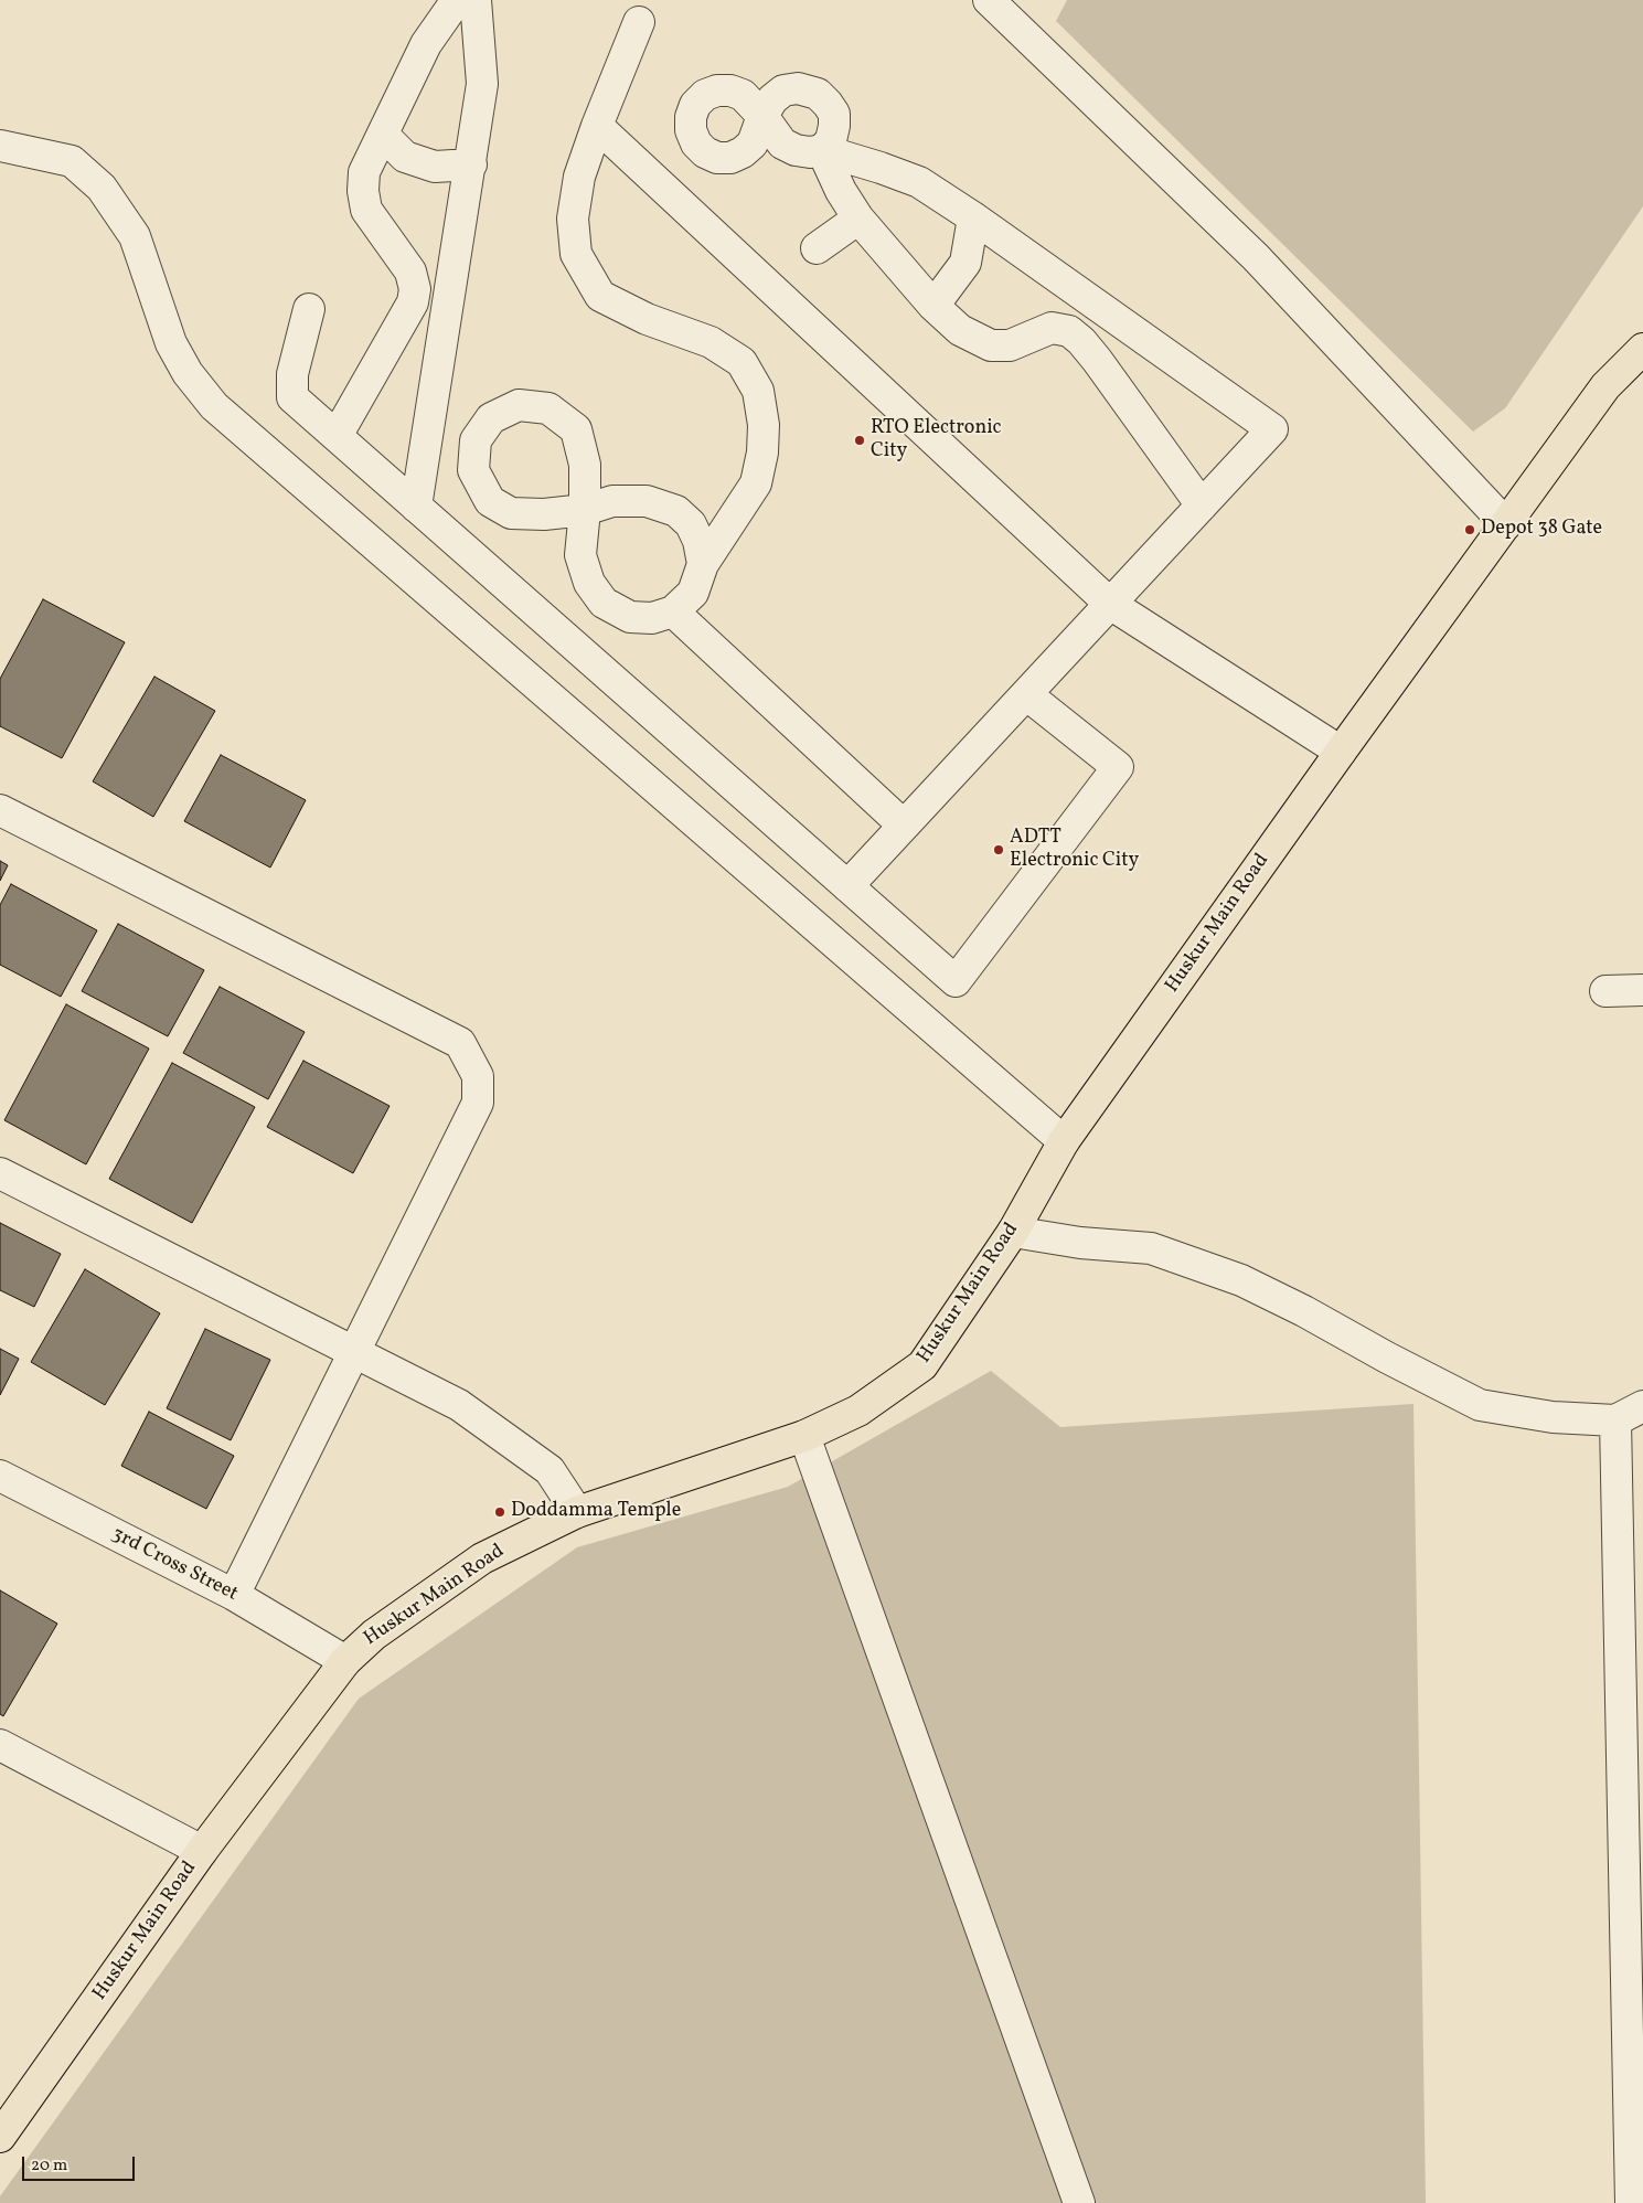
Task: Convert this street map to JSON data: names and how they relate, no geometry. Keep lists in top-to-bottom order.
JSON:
{
  "streets": {
    "main road": ["Huskur Main Road"],
    "street": ["3rd Cross Street"]
  },
  "crossings": [
    ["Huskur Main Road", "3rd Cross Street"]
  ],
  "places": [
    "RTO Electronic City",
    "Depot 38 Gate",
    "ADTT Electronic City",
    "Doddamma Temple"
  ],
  "scale_bar": "20 m"
}
